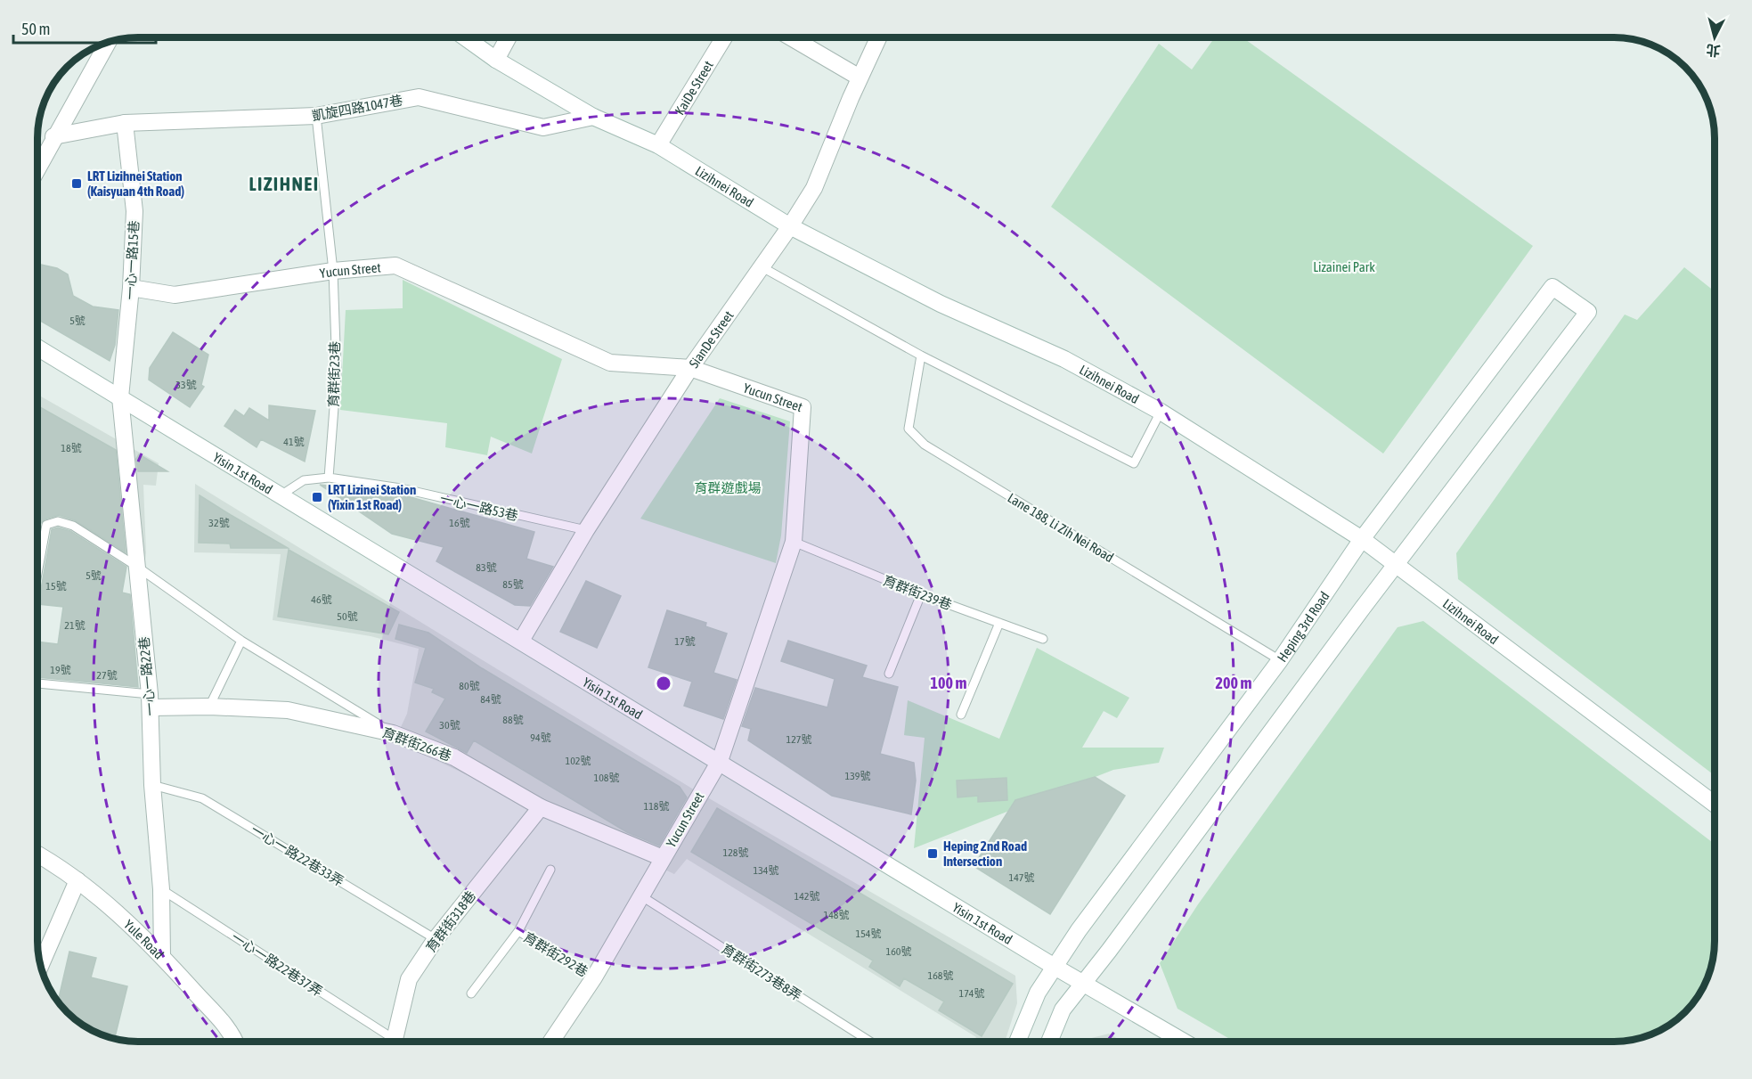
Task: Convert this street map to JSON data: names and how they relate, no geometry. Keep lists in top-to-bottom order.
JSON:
{
  "streets": {
    "street": [
      "KaiDe Street",
      "凱旋四路1047巷",
      "Lizihnei Road",
      "一心一路15巷",
      "Yucun Street",
      "SianDe Street",
      "Yisin 1st Road",
      "Heping 3rd Road",
      "一心一路22巷",
      "育群街266巷",
      "育群街318巷",
      "Yule Road"
    ],
    "lane": [
      "育群街23巷",
      "一心一路53巷",
      "Lane 188, Li Zih Nei Road",
      "育群街239巷",
      "一心一路22巷33弄",
      "育群街292巷",
      "一心一路22巷37弄",
      "育群街273巷8弄"
    ]
  },
  "crossings": [
    ["KaiDe Street", "Lizihnei Road"],
    ["凱旋四路1047巷", "Lizihnei Road"],
    ["凱旋四路1047巷", "一心一路15巷"],
    ["凱旋四路1047巷", "育群街23巷"],
    ["Lizihnei Road", "SianDe Street"],
    ["Lizihnei Road", "Heping 3rd Road"],
    ["一心一路15巷", "Yucun Street"],
    ["一心一路15巷", "Yisin 1st Road"],
    ["一心一路15巷", "一心一路22巷"],
    ["Yucun Street", "SianDe Street"],
    ["Yucun Street", "育群街23巷"],
    ["Yucun Street", "Yisin 1st Road"],
    ["Yucun Street", "育群街239巷"],
    ["Yucun Street", "育群街266巷"],
    ["Yucun Street", "育群街292巷"],
    ["Yucun Street", "育群街273巷8弄"],
    ["SianDe Street", "Yisin 1st Road"],
    ["SianDe Street", "一心一路53巷"],
    ["育群街23巷", "一心一路53巷"],
    ["Yisin 1st Road", "一心一路53巷"],
    ["Yisin 1st Road", "Heping 3rd Road"],
    ["Yisin 1st Road", "一心一路22巷"],
    ["Lane 188, Li Zih Nei Road", "Heping 3rd Road"],
    ["一心一路22巷", "育群街266巷"],
    ["一心一路22巷", "一心一路22巷33弄"],
    ["一心一路22巷", "Yule Road"],
    ["一心一路22巷", "一心一路22巷37弄"],
    ["育群街266巷", "育群街318巷"],
    ["一心一路22巷33弄", "育群街318巷"]
  ],
  "districts": ["LIZIHNEI"],
  "parks": ["Lizainei Park", "育群遊戲場"],
  "places": {
    "transit": ["LRT Lizihnei Station (Kaisyuan 4th Road)", "LRT Lizinei Station (Yixin 1st Road)", "Heping 2nd Road Intersection"]
  },
  "house_numbers": [
    "5號",
    "33號",
    "41號",
    "18號",
    "32號",
    "16號",
    "83號",
    "5號",
    "85號",
    "15號",
    "46號",
    "50號",
    "21號",
    "17號",
    "19號",
    "27號",
    "80號",
    "84號",
    "88號",
    "30號",
    "94號",
    "127號",
    "102號",
    "139號",
    "108號",
    "118號",
    "128號",
    "134號",
    "147號",
    "142號",
    "148號",
    "154號",
    "160號",
    "168號",
    "174號"
  ],
  "scale_bar": "50 m",
  "north": "bottom",
  "rings": ["100 m", "200 m"]
}
